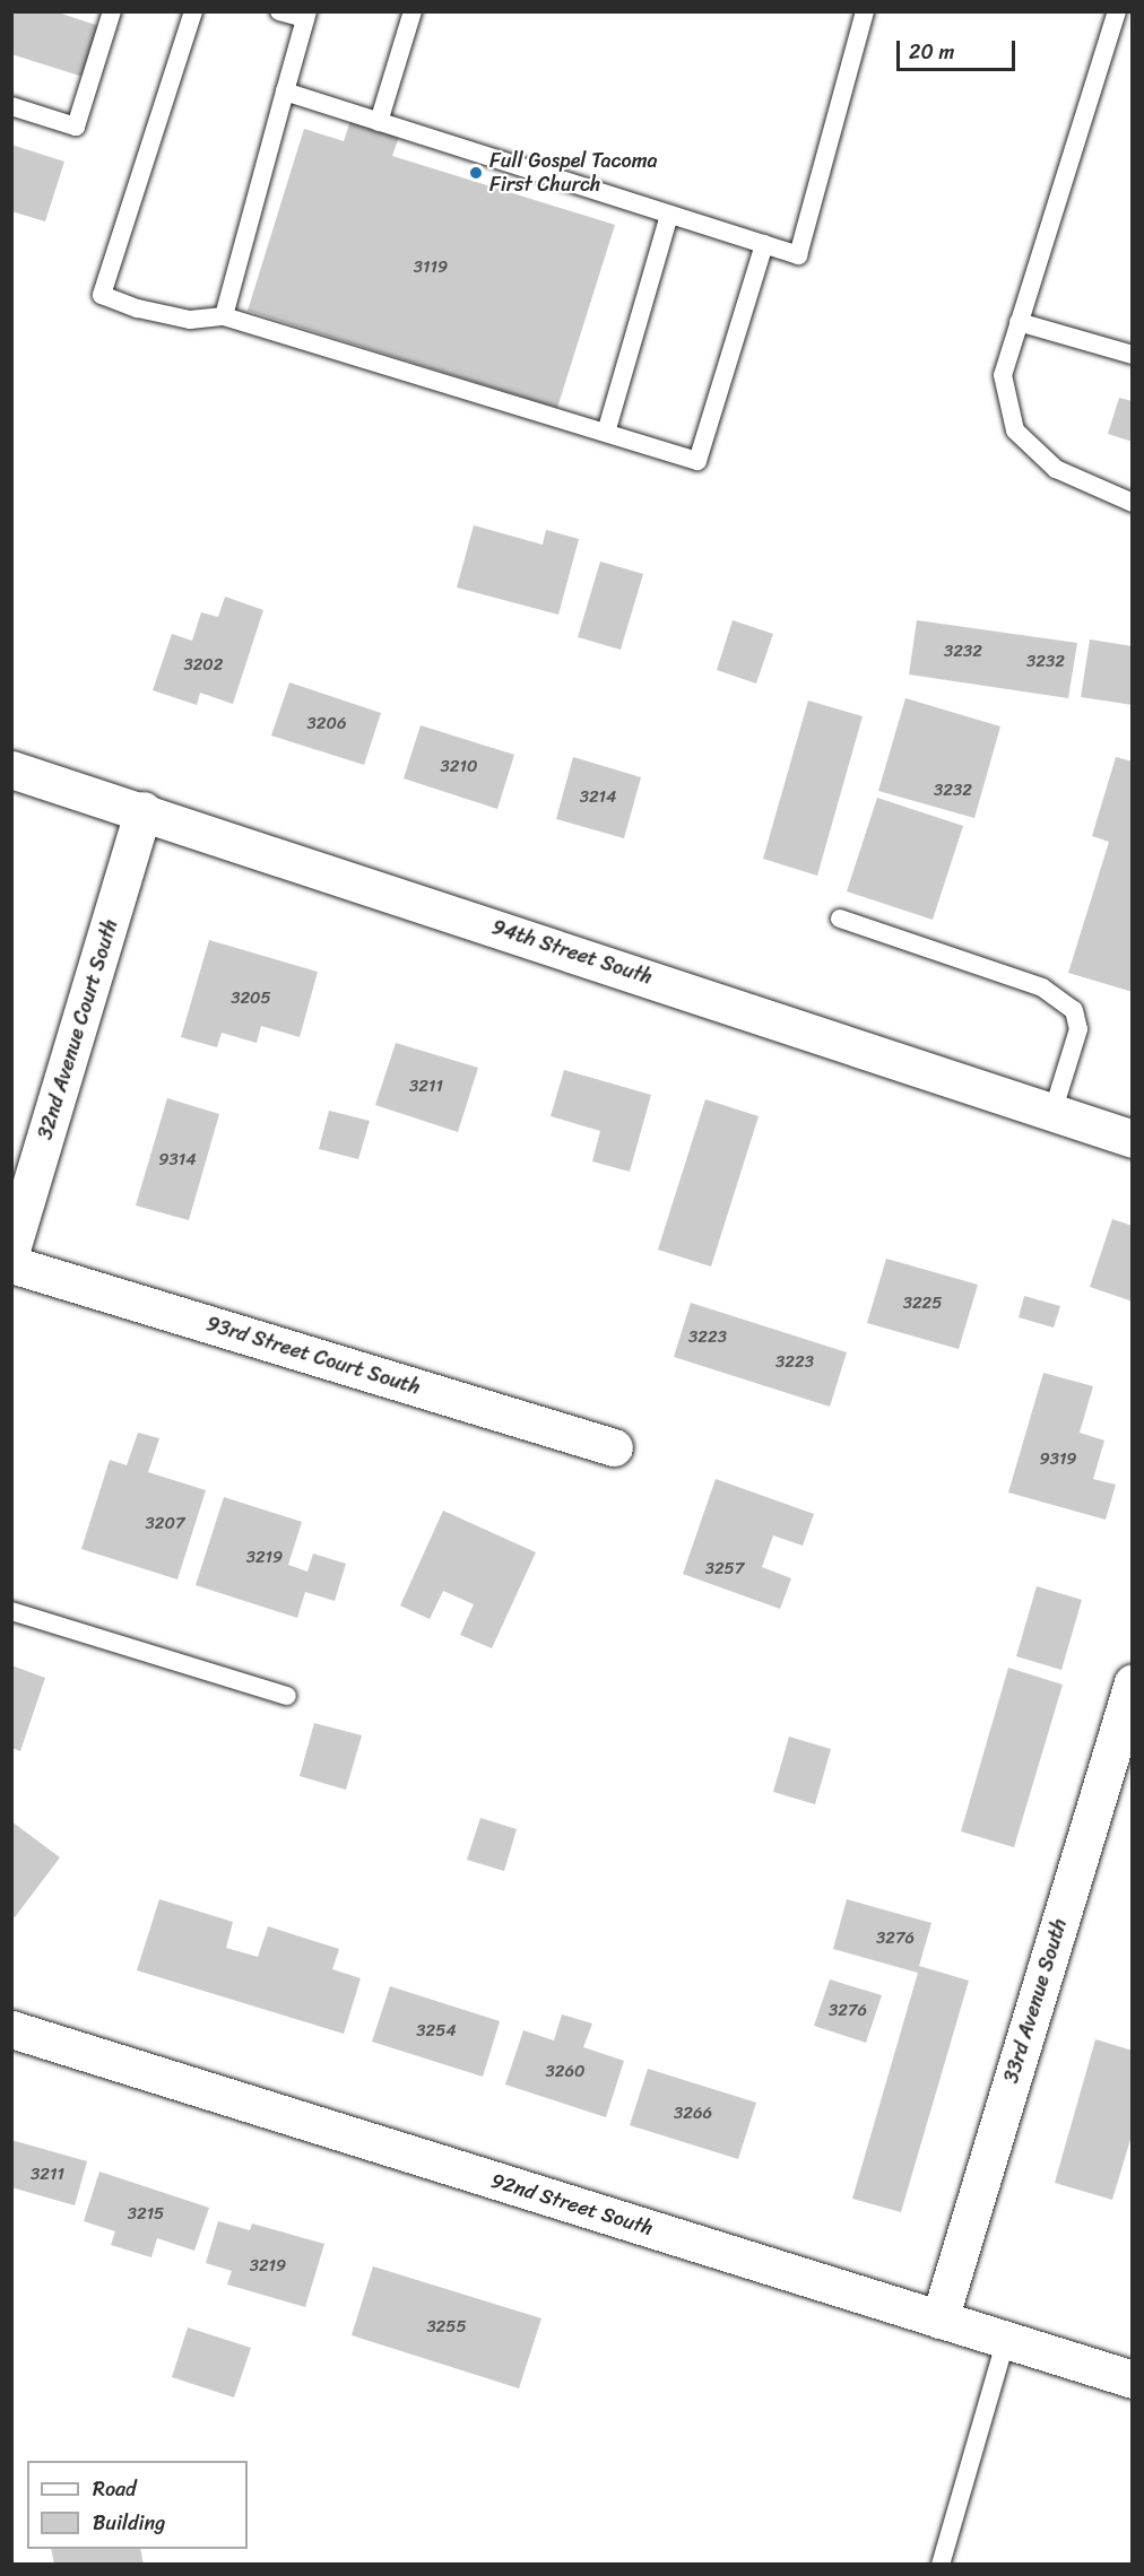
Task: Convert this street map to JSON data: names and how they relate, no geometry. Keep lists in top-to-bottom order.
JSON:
{
  "streets": {
    "street": [
      "94th Street South",
      "32nd Avenue Court South",
      "93rd Street Court South",
      "33rd Avenue South",
      "92nd Street South"
    ]
  },
  "crossings": [
    ["94th Street South", "32nd Avenue Court South"],
    ["33rd Avenue South", "92nd Street South"]
  ],
  "places": ["Full Gospel Tacoma First Church"],
  "house_numbers": [
    "3119",
    "3232",
    "3232",
    "3202",
    "3206",
    "3210",
    "3232",
    "3214",
    "3205",
    "3211",
    "9314",
    "3225",
    "3223",
    "3223",
    "9319",
    "3207",
    "3219",
    "3257",
    "3276",
    "3276",
    "3254",
    "3260",
    "3266",
    "3211",
    "3215",
    "3219",
    "3255"
  ],
  "legend": ["Road", "Building"],
  "scale_bar": "20 m"
}
